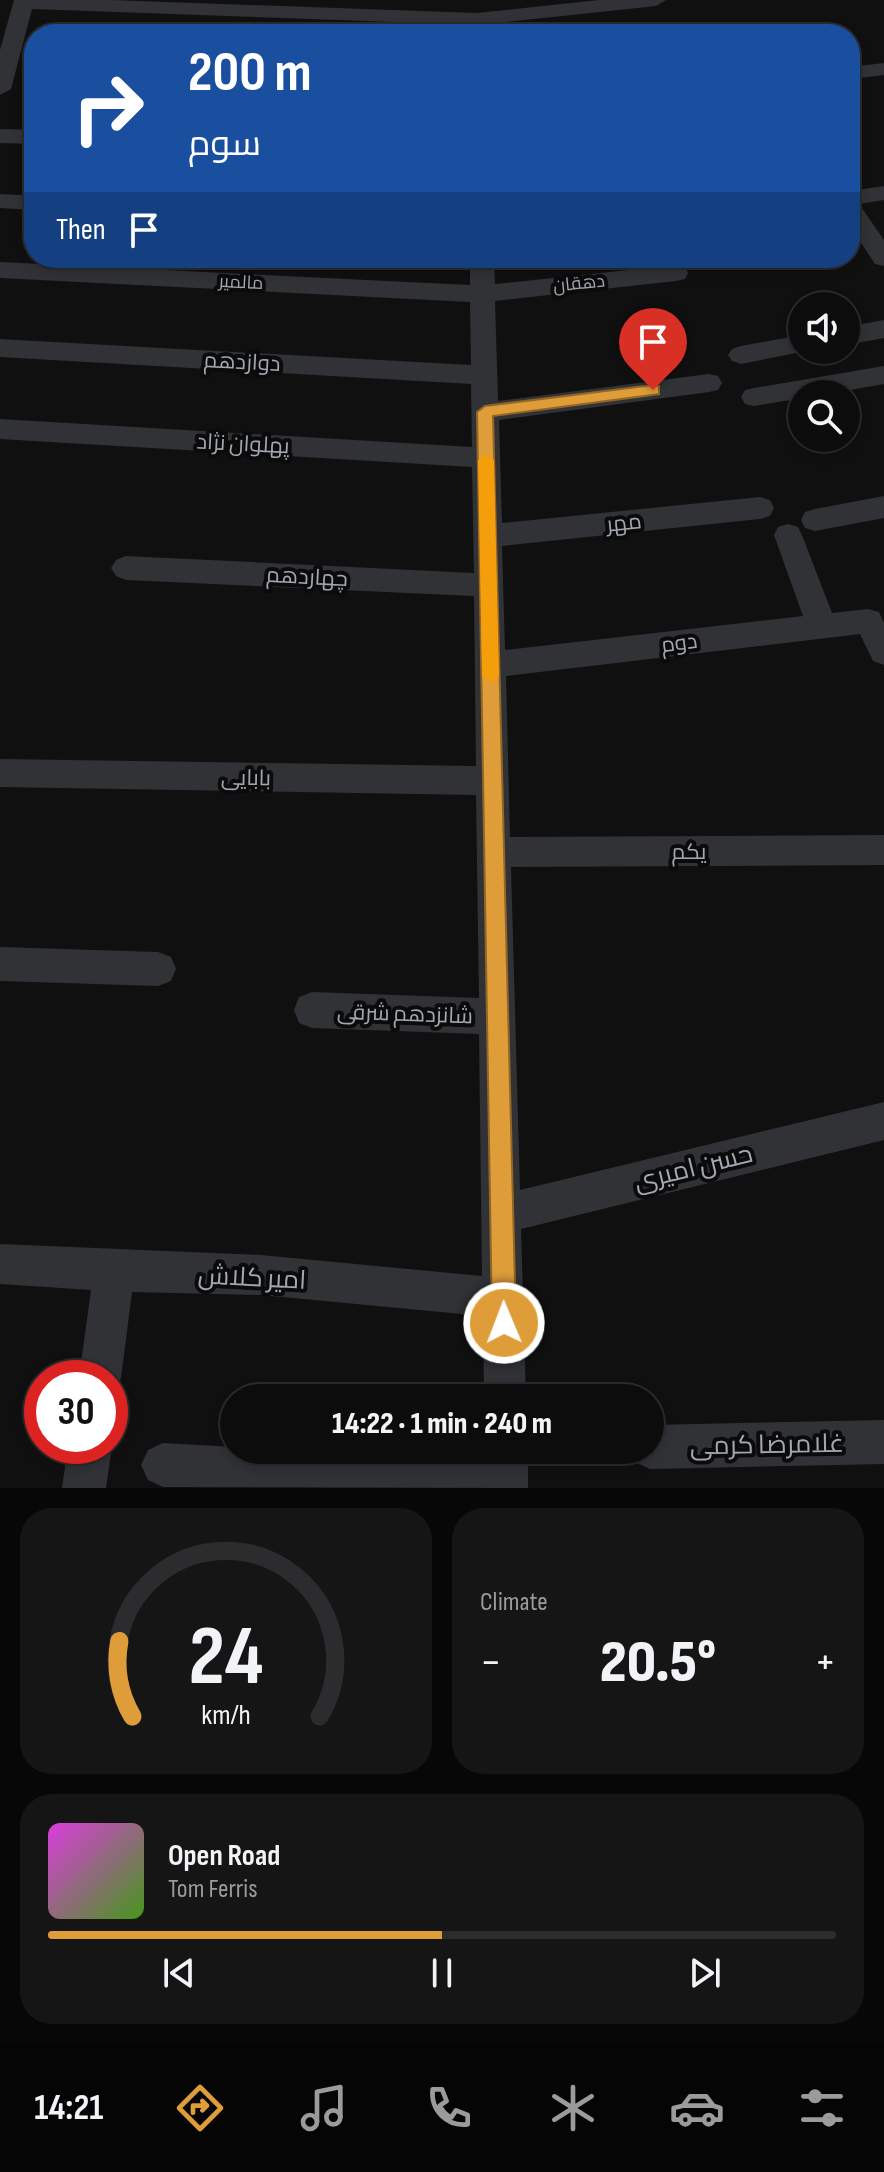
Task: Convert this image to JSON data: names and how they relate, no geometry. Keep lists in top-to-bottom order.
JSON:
{
  "streets": {
    "street": [
      "مالمیر",
      "دهقان",
      "دوازدهم",
      "پهلوان نژاد",
      "مهر",
      "چهاردهم",
      "دوم",
      "بابایی",
      "یکم",
      "شانزدهم شرقی",
      "حسن امیری",
      "امیر کلاش",
      "غلامرضا کرمی"
    ]
  },
  "crossings": [
    ["مالمیر", "دهقان"]
  ],
  "page": {
    "turn": ["200 m", "سوم"],
    "then": "Then",
    "limit": "30",
    "trip": "14:22 · 1 min · 240 m",
    "tile": "Climate",
    "heat": ["−", "20.5°", "+"],
    "song": ["Open Road", "Tom Ferris"],
    "tabs": "14:21",
    "gauge": ["24", "km/h"]
  }
}
